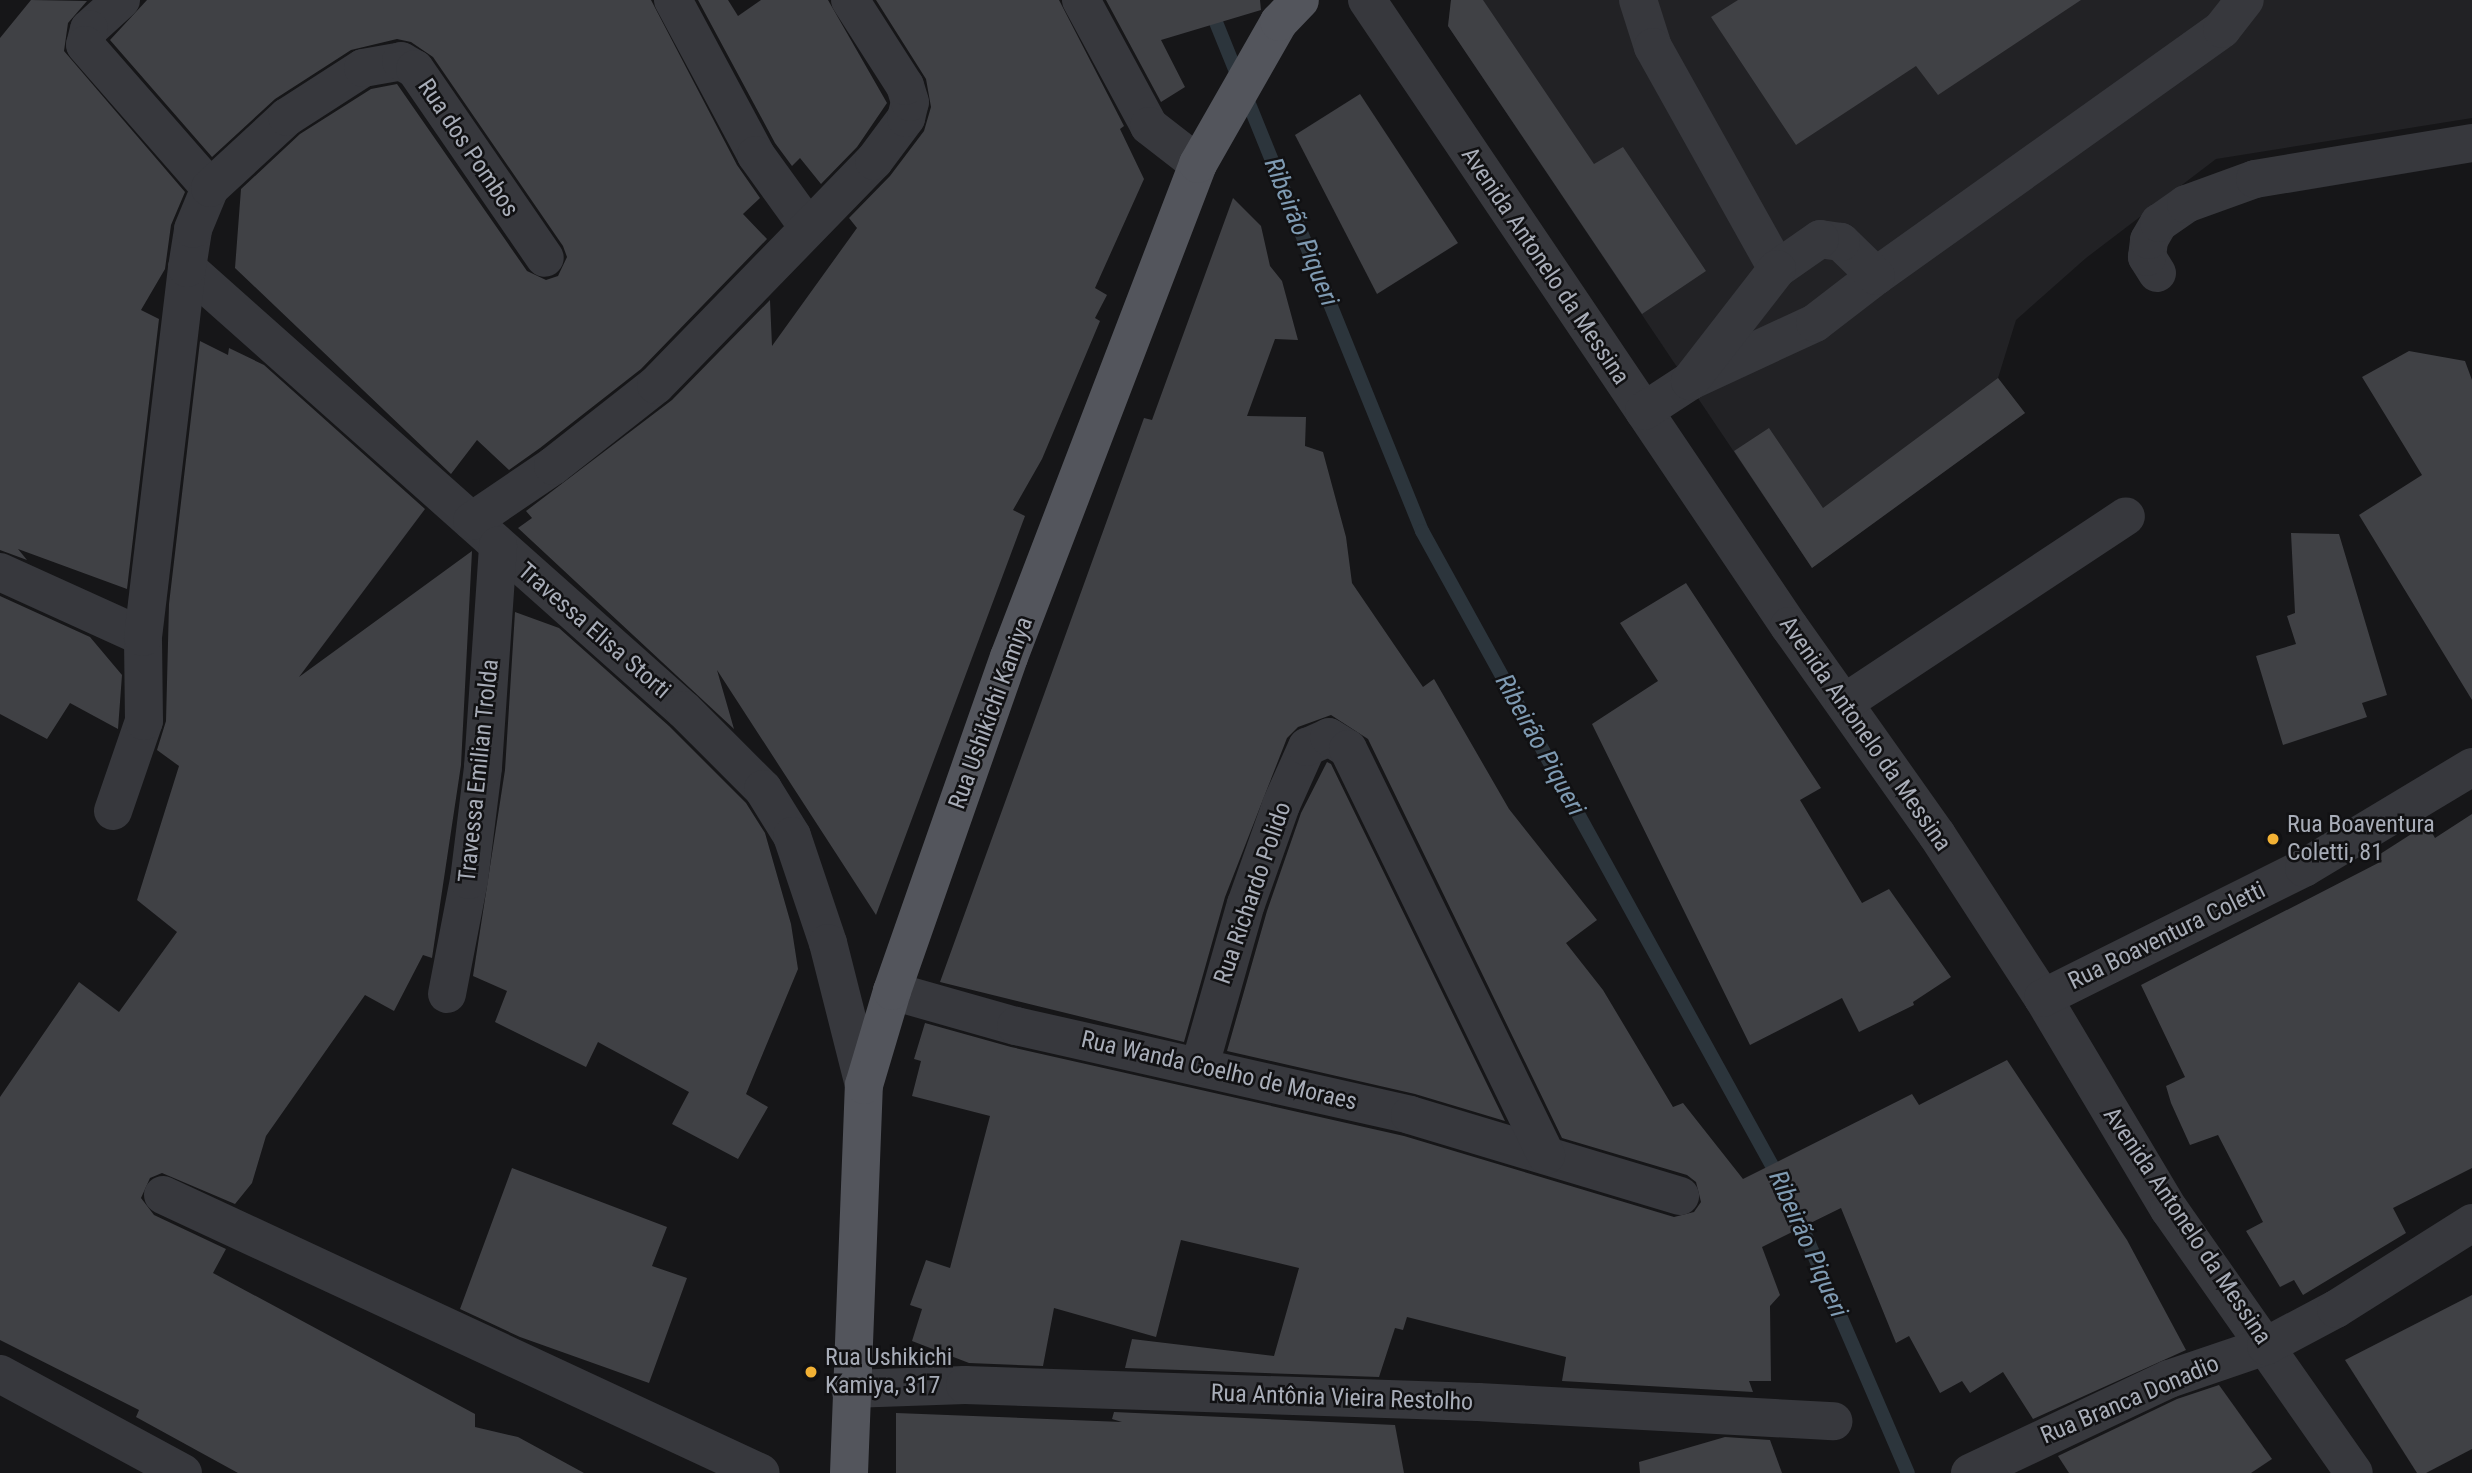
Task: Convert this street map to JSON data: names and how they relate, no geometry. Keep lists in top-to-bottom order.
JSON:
{
  "streets": {
    "main road": ["Rua Ushikichi Kamiya"],
    "street": [
      "Rua dos Pombos",
      "Avenida Antonelo da Messina",
      "Travessa Elisa Storti",
      "Travessa Emilian Trolda",
      "Rua Richardo Polido",
      "Rua Boaventura Coletti",
      "Rua Wanda Coelho de Moraes",
      "Rua Antônia Vieira Restolho",
      "Rua Branca Donadio"
    ]
  },
  "crossings": [
    ["Avenida Antonelo da Messina", "Rua Boaventura Coletti"],
    ["Avenida Antonelo da Messina", "Rua Branca Donadio"],
    ["Travessa Elisa Storti", "Rua Ushikichi Kamiya"],
    ["Travessa Elisa Storti", "Travessa Emilian Trolda"],
    ["Rua Ushikichi Kamiya", "Rua Wanda Coelho de Moraes"],
    ["Rua Ushikichi Kamiya", "Rua Antônia Vieira Restolho"],
    ["Rua Richardo Polido", "Rua Wanda Coelho de Moraes"]
  ],
  "water": ["Ribeirão Piqueri"],
  "places": ["Rua Boaventura Coletti, 81", "Rua Ushikichi Kamiya, 317"]
}
